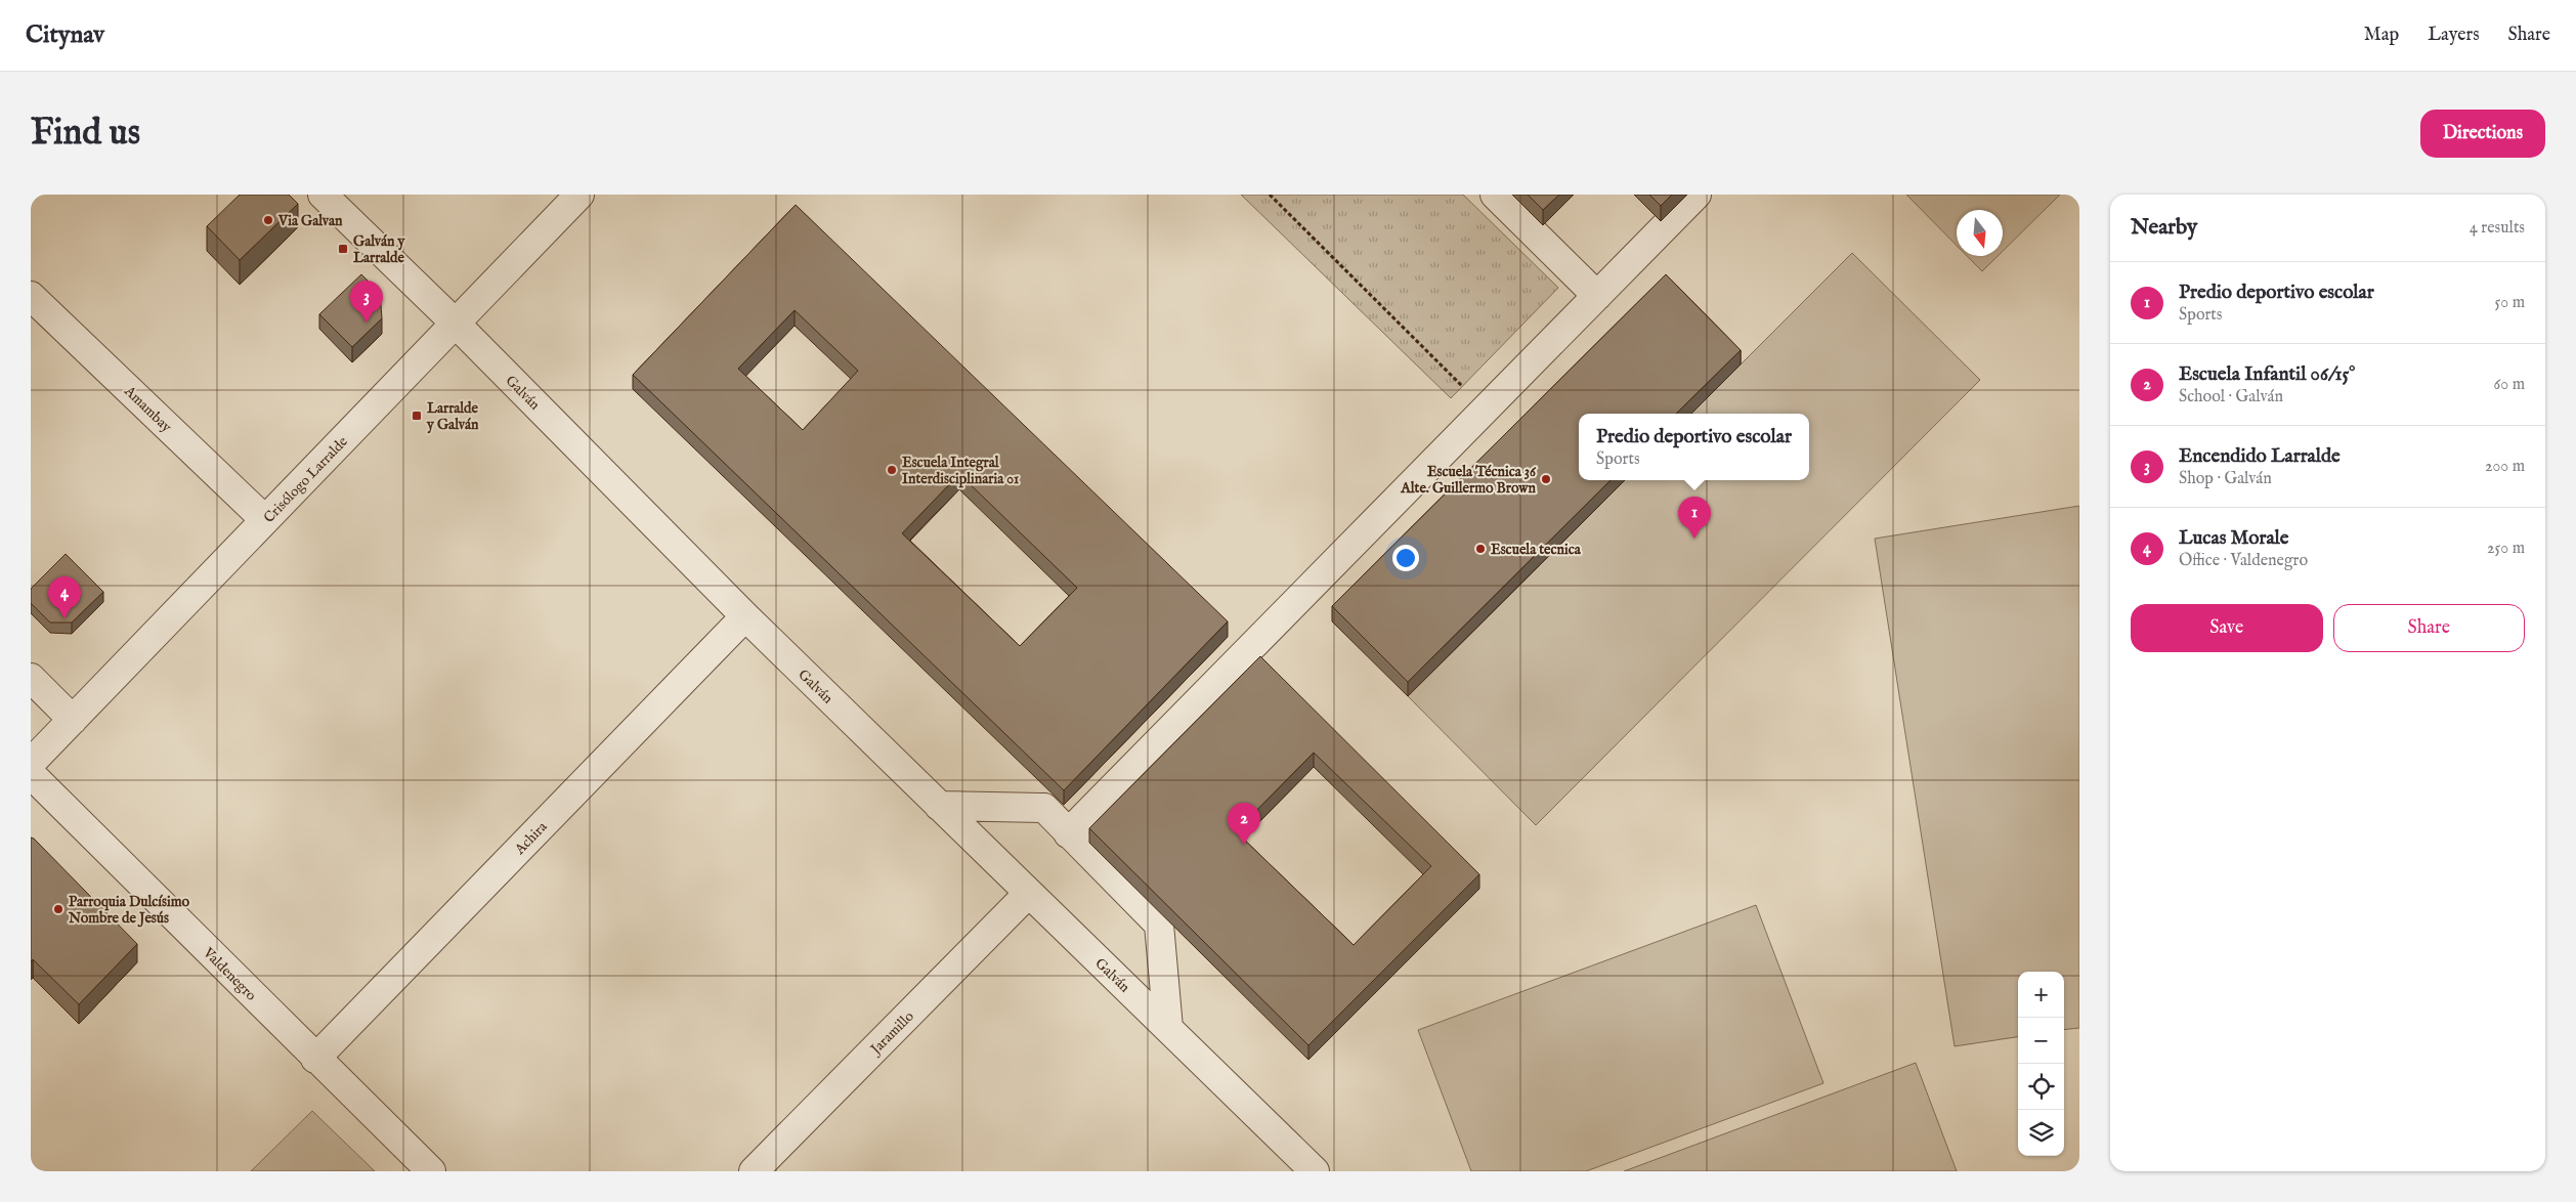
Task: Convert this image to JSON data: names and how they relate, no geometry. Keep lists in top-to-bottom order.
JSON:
{
  "streets": {
    "street": [
      "Galván",
      "Amambay",
      "Crisólogo Larralde",
      "Achira",
      "Valdenegro",
      "Jaramillo"
    ]
  },
  "crossings": [
    ["Galván", "Crisólogo Larralde"],
    ["Galván", "Achira"],
    ["Galván", "Jaramillo"],
    ["Amambay", "Crisólogo Larralde"],
    ["Achira", "Valdenegro"]
  ],
  "places": {
    "other": [
      "Via Galvan",
      "Escuela Integral Interdisciplinaria 01",
      "Escuela Técnica 36 Alte. Guillermo Brown",
      "Escuela tecnica",
      "Parroquia Dulcísimo Nombre de Jesús"
    ],
    "transit": ["Galván y Larralde", "Larralde y Galván"]
  },
  "north": "bottom",
  "page": {
    "header": "Citynav",
    "nav": ["Map", "Layers", "Share"],
    "buttons": [
      "Directions",
      ["Save", "Share"]
    ],
    "title": "Find us",
    "heading": ["Nearby", "4 results"],
    "list": [
      {
        "mark": "1",
        "name": "Predio deportivo escolar",
        "note": "Sports",
        "value": "50 m"
      },
      {
        "mark": "2",
        "name": "Escuela Infantil 06/15°",
        "note": "School · Galván",
        "value": "60 m"
      },
      {
        "mark": "3",
        "name": "Encendido Larralde",
        "note": "Shop · Galván",
        "value": "200 m"
      },
      {
        "mark": "4",
        "name": "Lucas Morale",
        "note": "Office · Valdenegro",
        "value": "250 m"
      }
    ],
    "pins": [
      "3",
      "1",
      "4",
      "2"
    ],
    "popup": ["Predio deportivo escolar", "Sports"],
    "map_buttons": ["+", "−"]
  }
}
